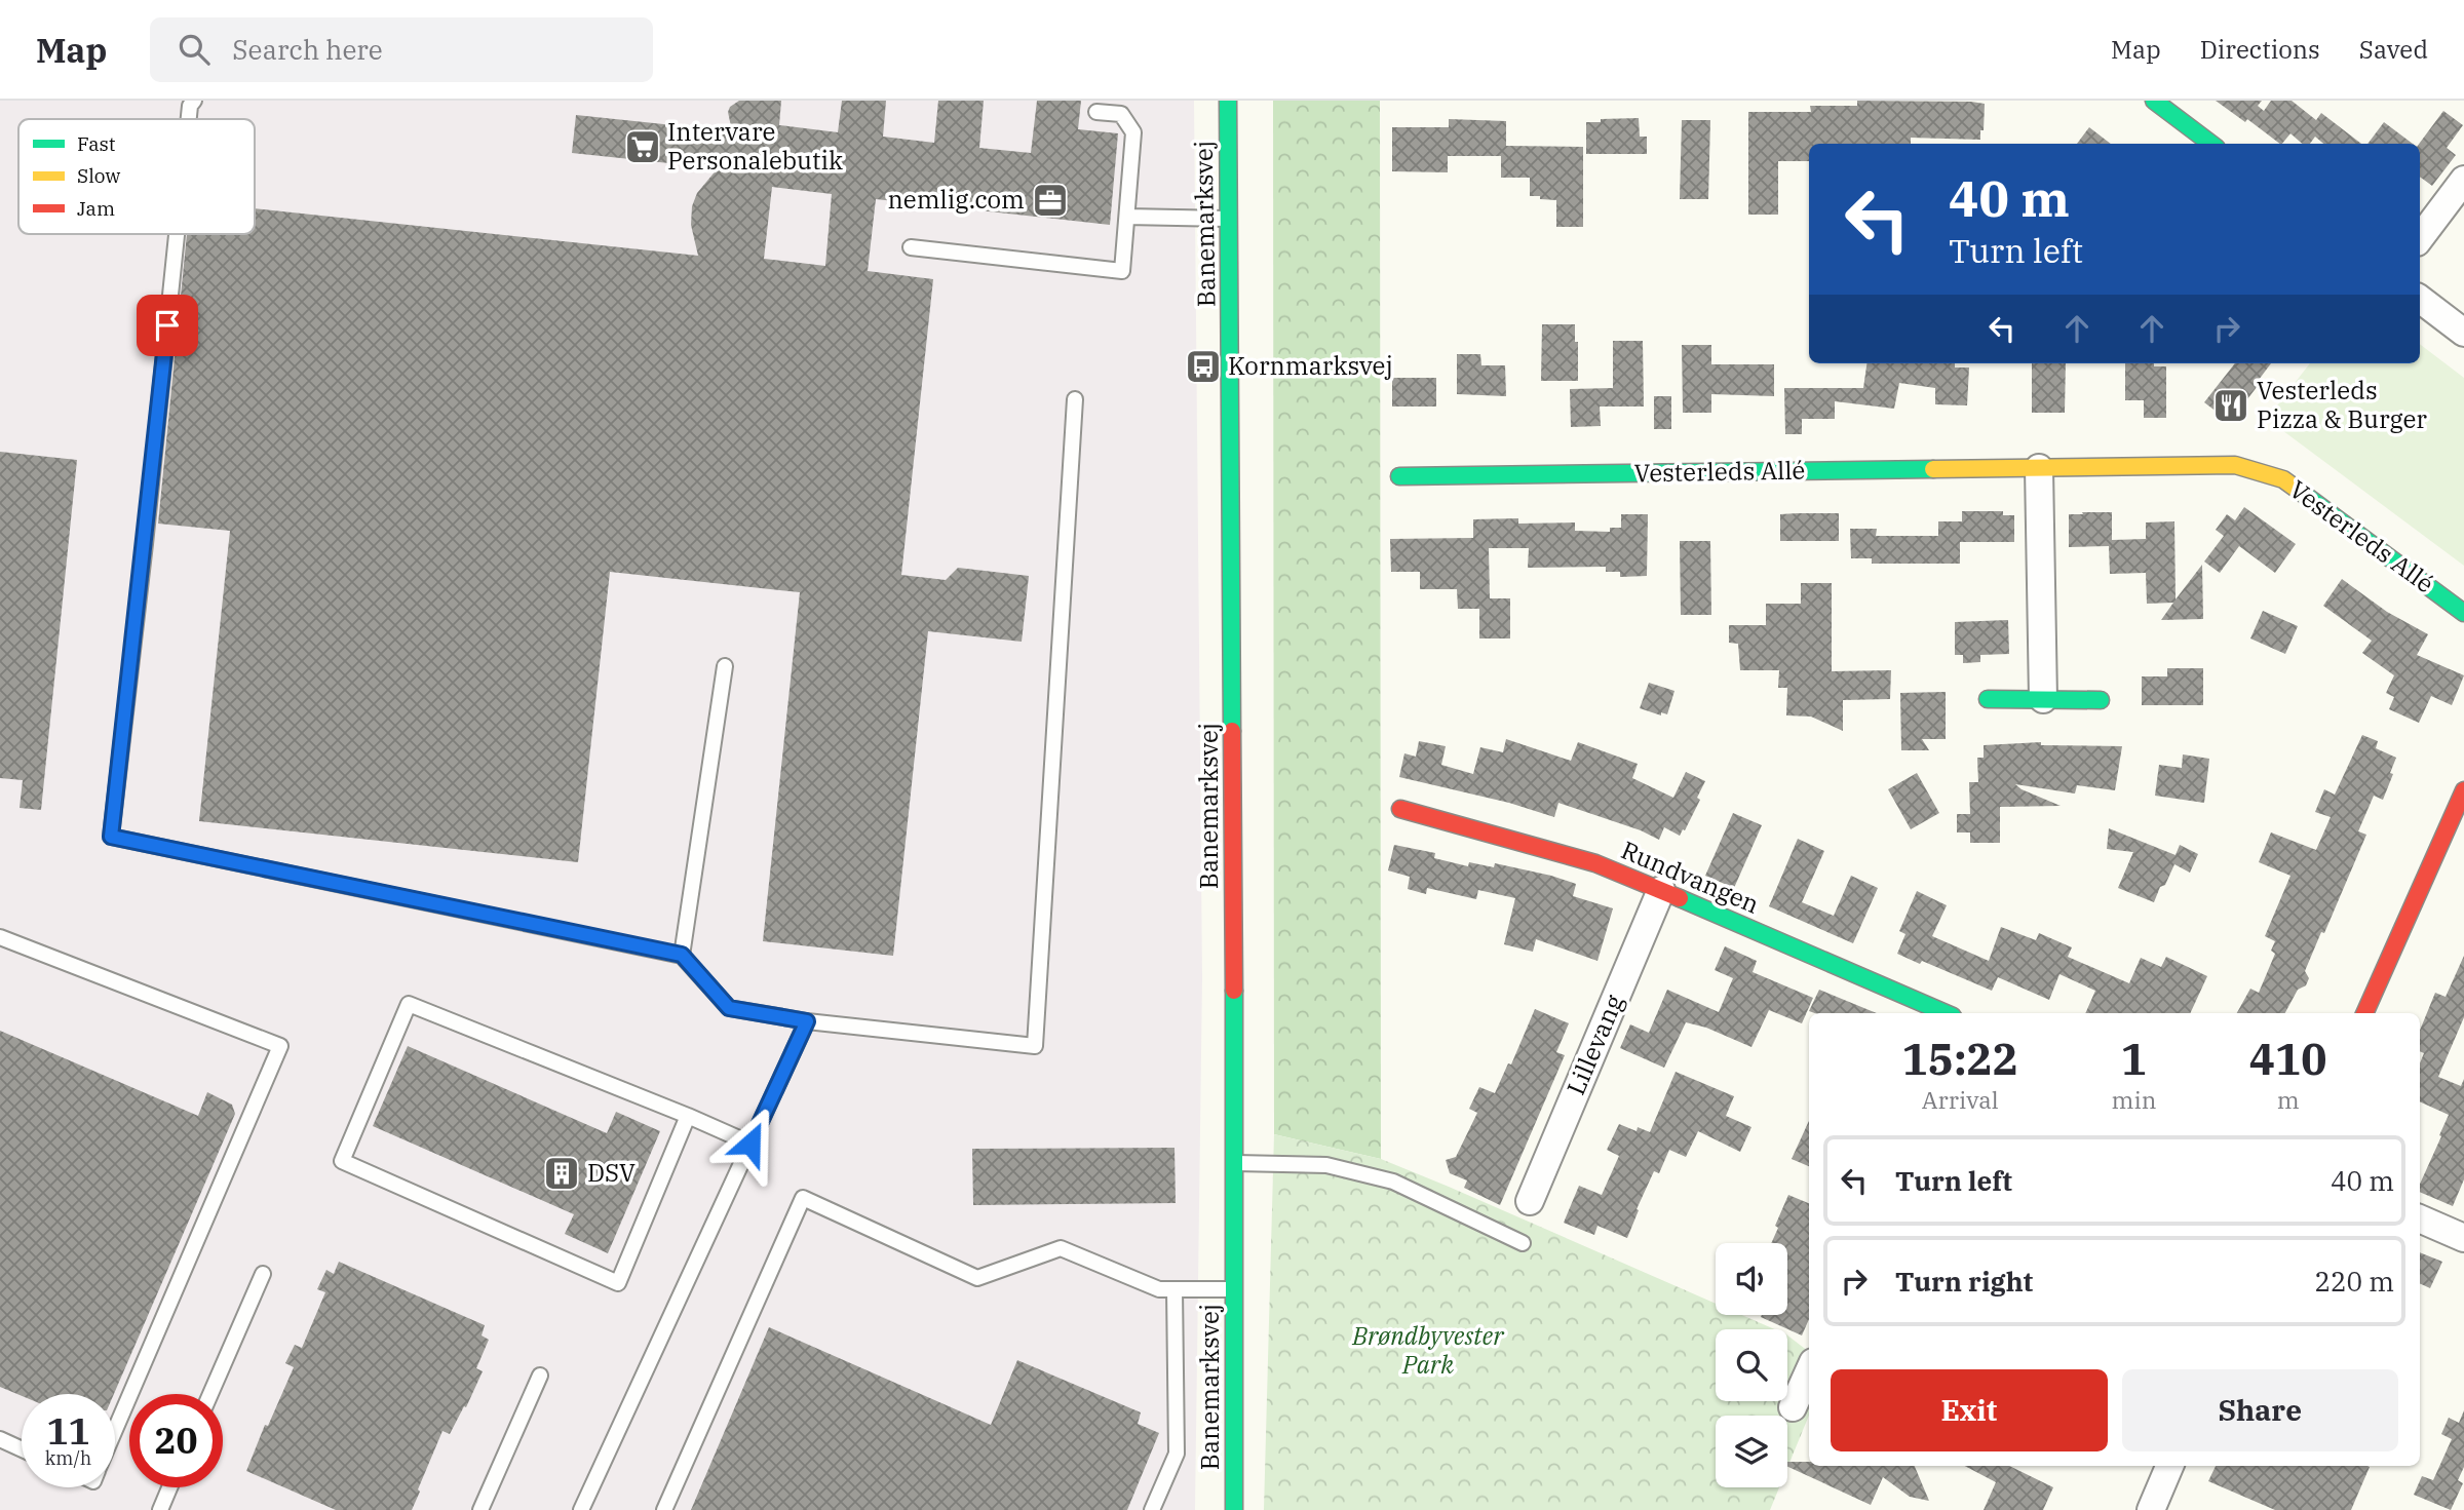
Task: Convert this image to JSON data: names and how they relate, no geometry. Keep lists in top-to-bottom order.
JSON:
{
  "streets": {
    "street": [
      "Banemarksvej",
      "Vesterleds Allé",
      "Rundvangen",
      "Lillevang"
    ]
  },
  "crossings": [
    ["Rundvangen", "Lillevang"]
  ],
  "parks": ["Brøndbyvester Park"],
  "places": {
    "supermarket": ["Intervare Personalebutik"],
    "office": ["nemlig.com"],
    "bus stop": ["Kornmarksvej"],
    "restaurant": ["Vesterleds Pizza & Burger"],
    "building": ["DSV"]
  },
  "legend": ["Fast", "Slow", "Jam"],
  "page": {
    "header": "Map",
    "search": "Search here",
    "nav": ["Map", "Directions", "Saved"],
    "turn": ["40 m", "Turn left"],
    "eta": [
      "15:22",
      "Arrival",
      "1",
      "min",
      "410",
      "m"
    ],
    "list": [
      {
        "name": "Turn left",
        "value": "40 m"
      },
      {
        "name": "Turn right",
        "value": "220 m"
      }
    ],
    "buttons": ["Exit", "Share"],
    "speed": "11 km/h",
    "limit": "20"
  }
}
